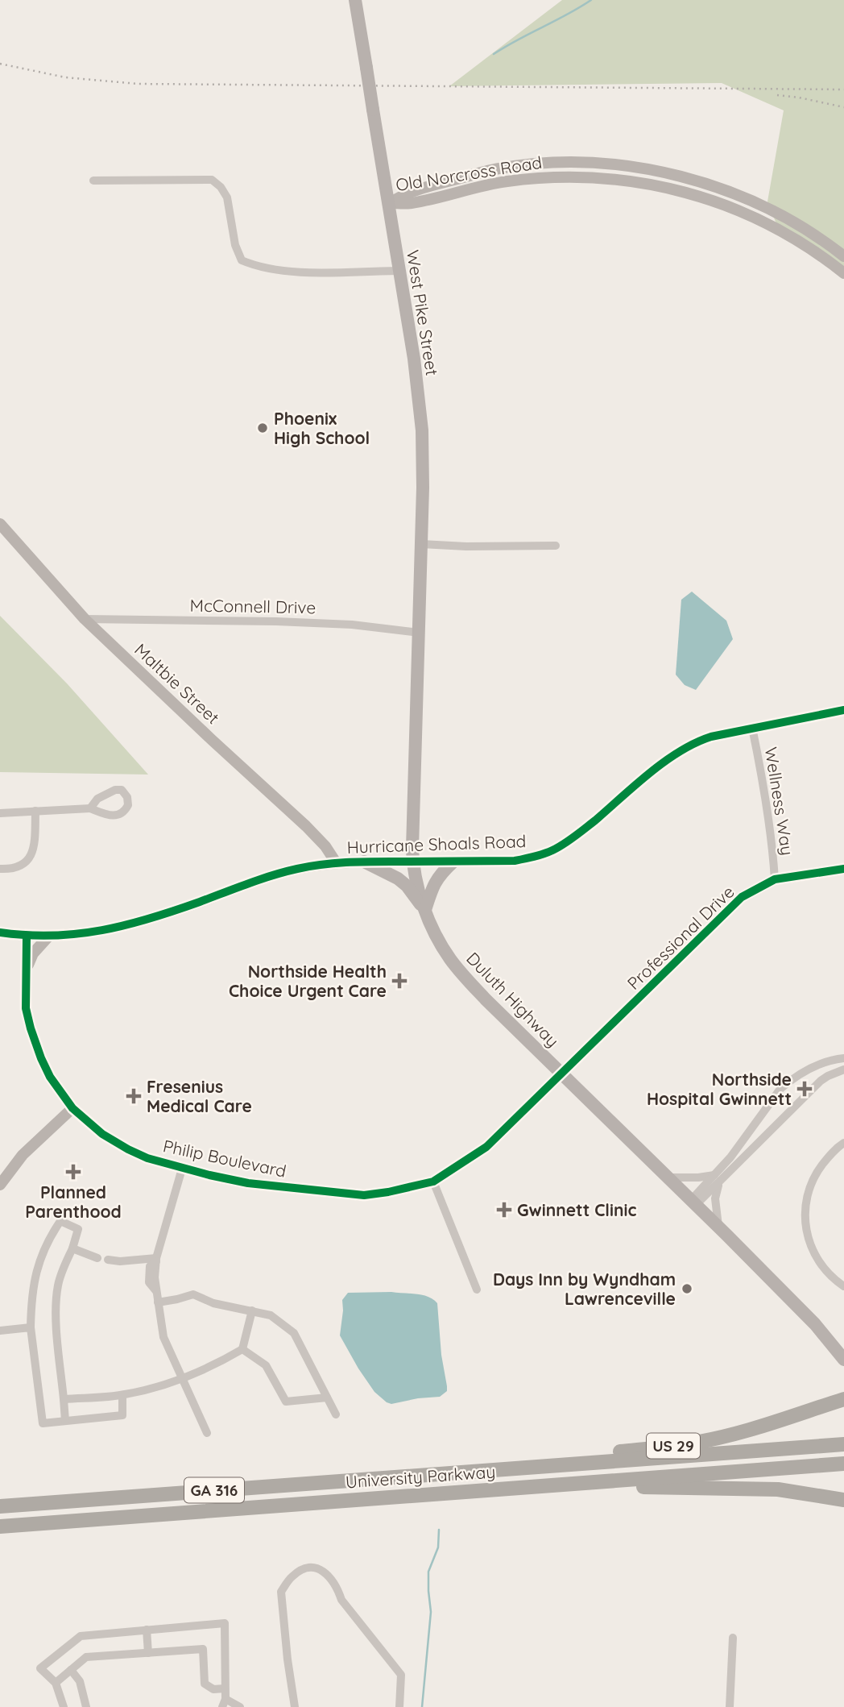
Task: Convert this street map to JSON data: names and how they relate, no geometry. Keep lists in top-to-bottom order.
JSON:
{
  "streets": {
    "highway": ["US 29", "University Parkway", "GA 316"],
    "main road": ["West Pike Street", "Duluth Highway"],
    "street": [
      "Old Norcross Road",
      "McConnell Drive",
      "Maltbie Street",
      "Wellness Way",
      "Hurricane Shoals Road",
      "Professional Drive",
      "Philip Boulevard"
    ]
  },
  "crossings": [
    ["Old Norcross Road", "West Pike Street"],
    ["West Pike Street", "McConnell Drive"],
    ["West Pike Street", "Duluth Highway"],
    ["McConnell Drive", "Maltbie Street"],
    ["McConnell Drive", "Duluth Highway"],
    ["Maltbie Street", "Hurricane Shoals Road"],
    ["Wellness Way", "Hurricane Shoals Road"],
    ["Wellness Way", "Professional Drive"],
    ["Hurricane Shoals Road", "Duluth Highway"],
    ["Hurricane Shoals Road", "Philip Boulevard"],
    ["Professional Drive", "Duluth Highway"],
    ["Professional Drive", "Philip Boulevard"],
    ["Duluth Highway", "Philip Boulevard"],
    ["US 29", "University Parkway"]
  ],
  "places": {
    "other": ["Phoenix High School", "Days Inn by Wyndham Lawrenceville"],
    "health": [
      "Northside Health Choice Urgent Care",
      "Northside Hospital Gwinnett",
      "Fresenius Medical Care",
      "Planned Parenthood",
      "Gwinnett Clinic"
    ]
  }
}
